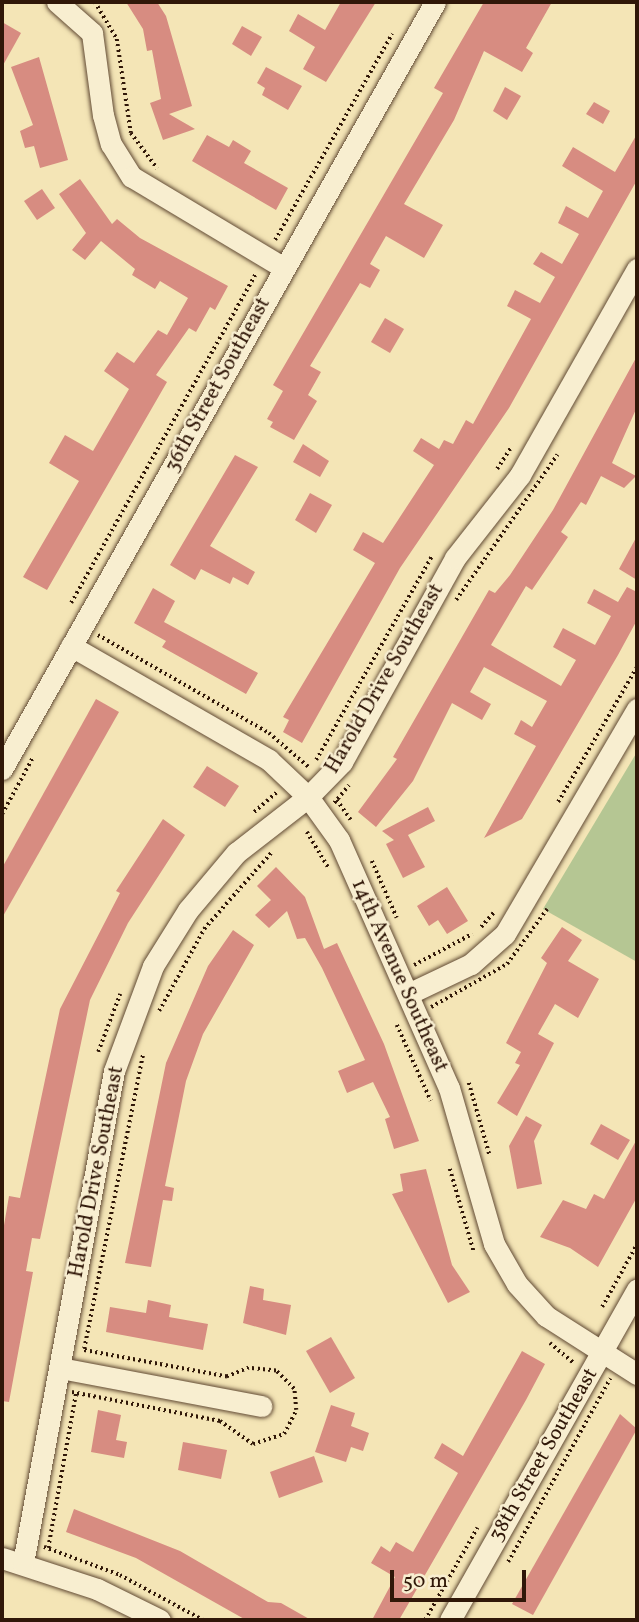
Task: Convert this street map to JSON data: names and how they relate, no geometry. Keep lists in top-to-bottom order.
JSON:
{
  "streets": {
    "street": [
      "36th Street Southeast",
      "Harold Drive Southeast",
      "14th Avenue Southeast",
      "38th Street Southeast"
    ]
  },
  "crossings": [
    ["36th Street Southeast", "14th Avenue Southeast"],
    ["Harold Drive Southeast", "14th Avenue Southeast"],
    ["14th Avenue Southeast", "38th Street Southeast"]
  ],
  "scale_bar": "50 m"
}
